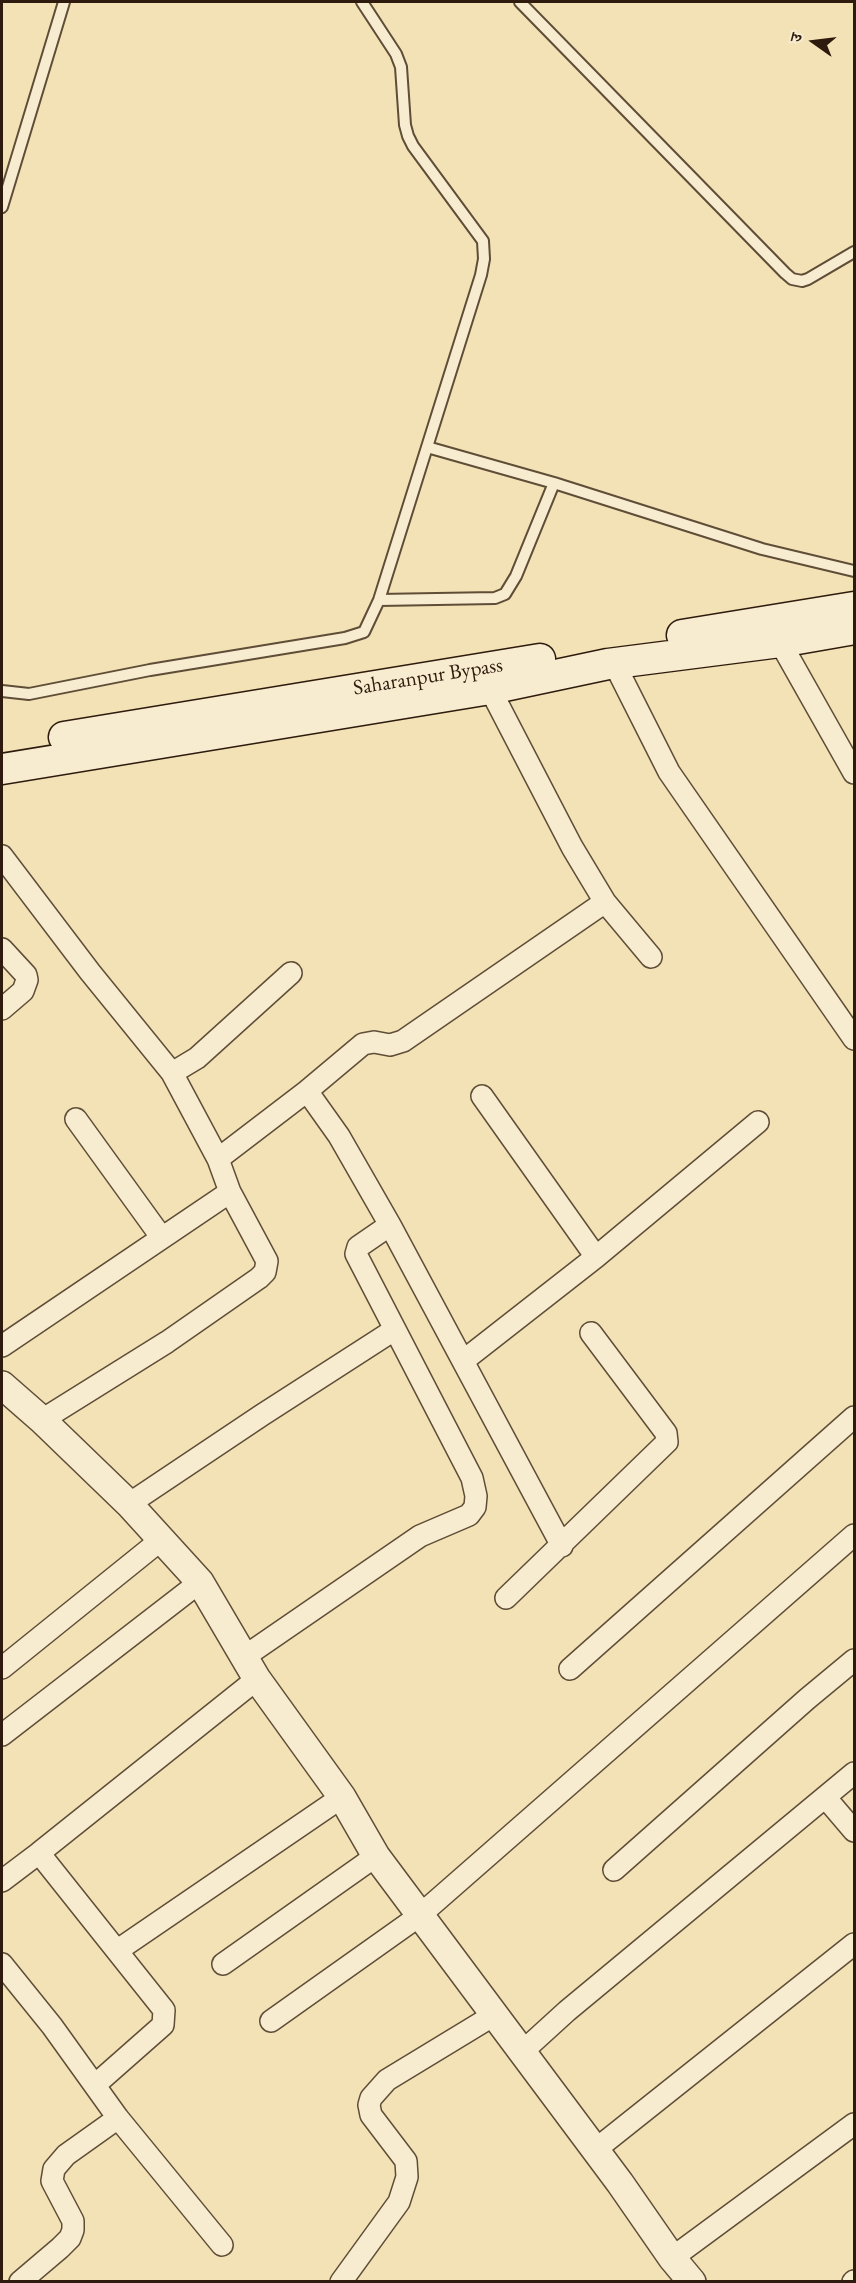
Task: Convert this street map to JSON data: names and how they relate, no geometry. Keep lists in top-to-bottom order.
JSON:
{
  "streets": {
    "main road": ["Saharanpur Bypass"]
  },
  "north": "left"
}
